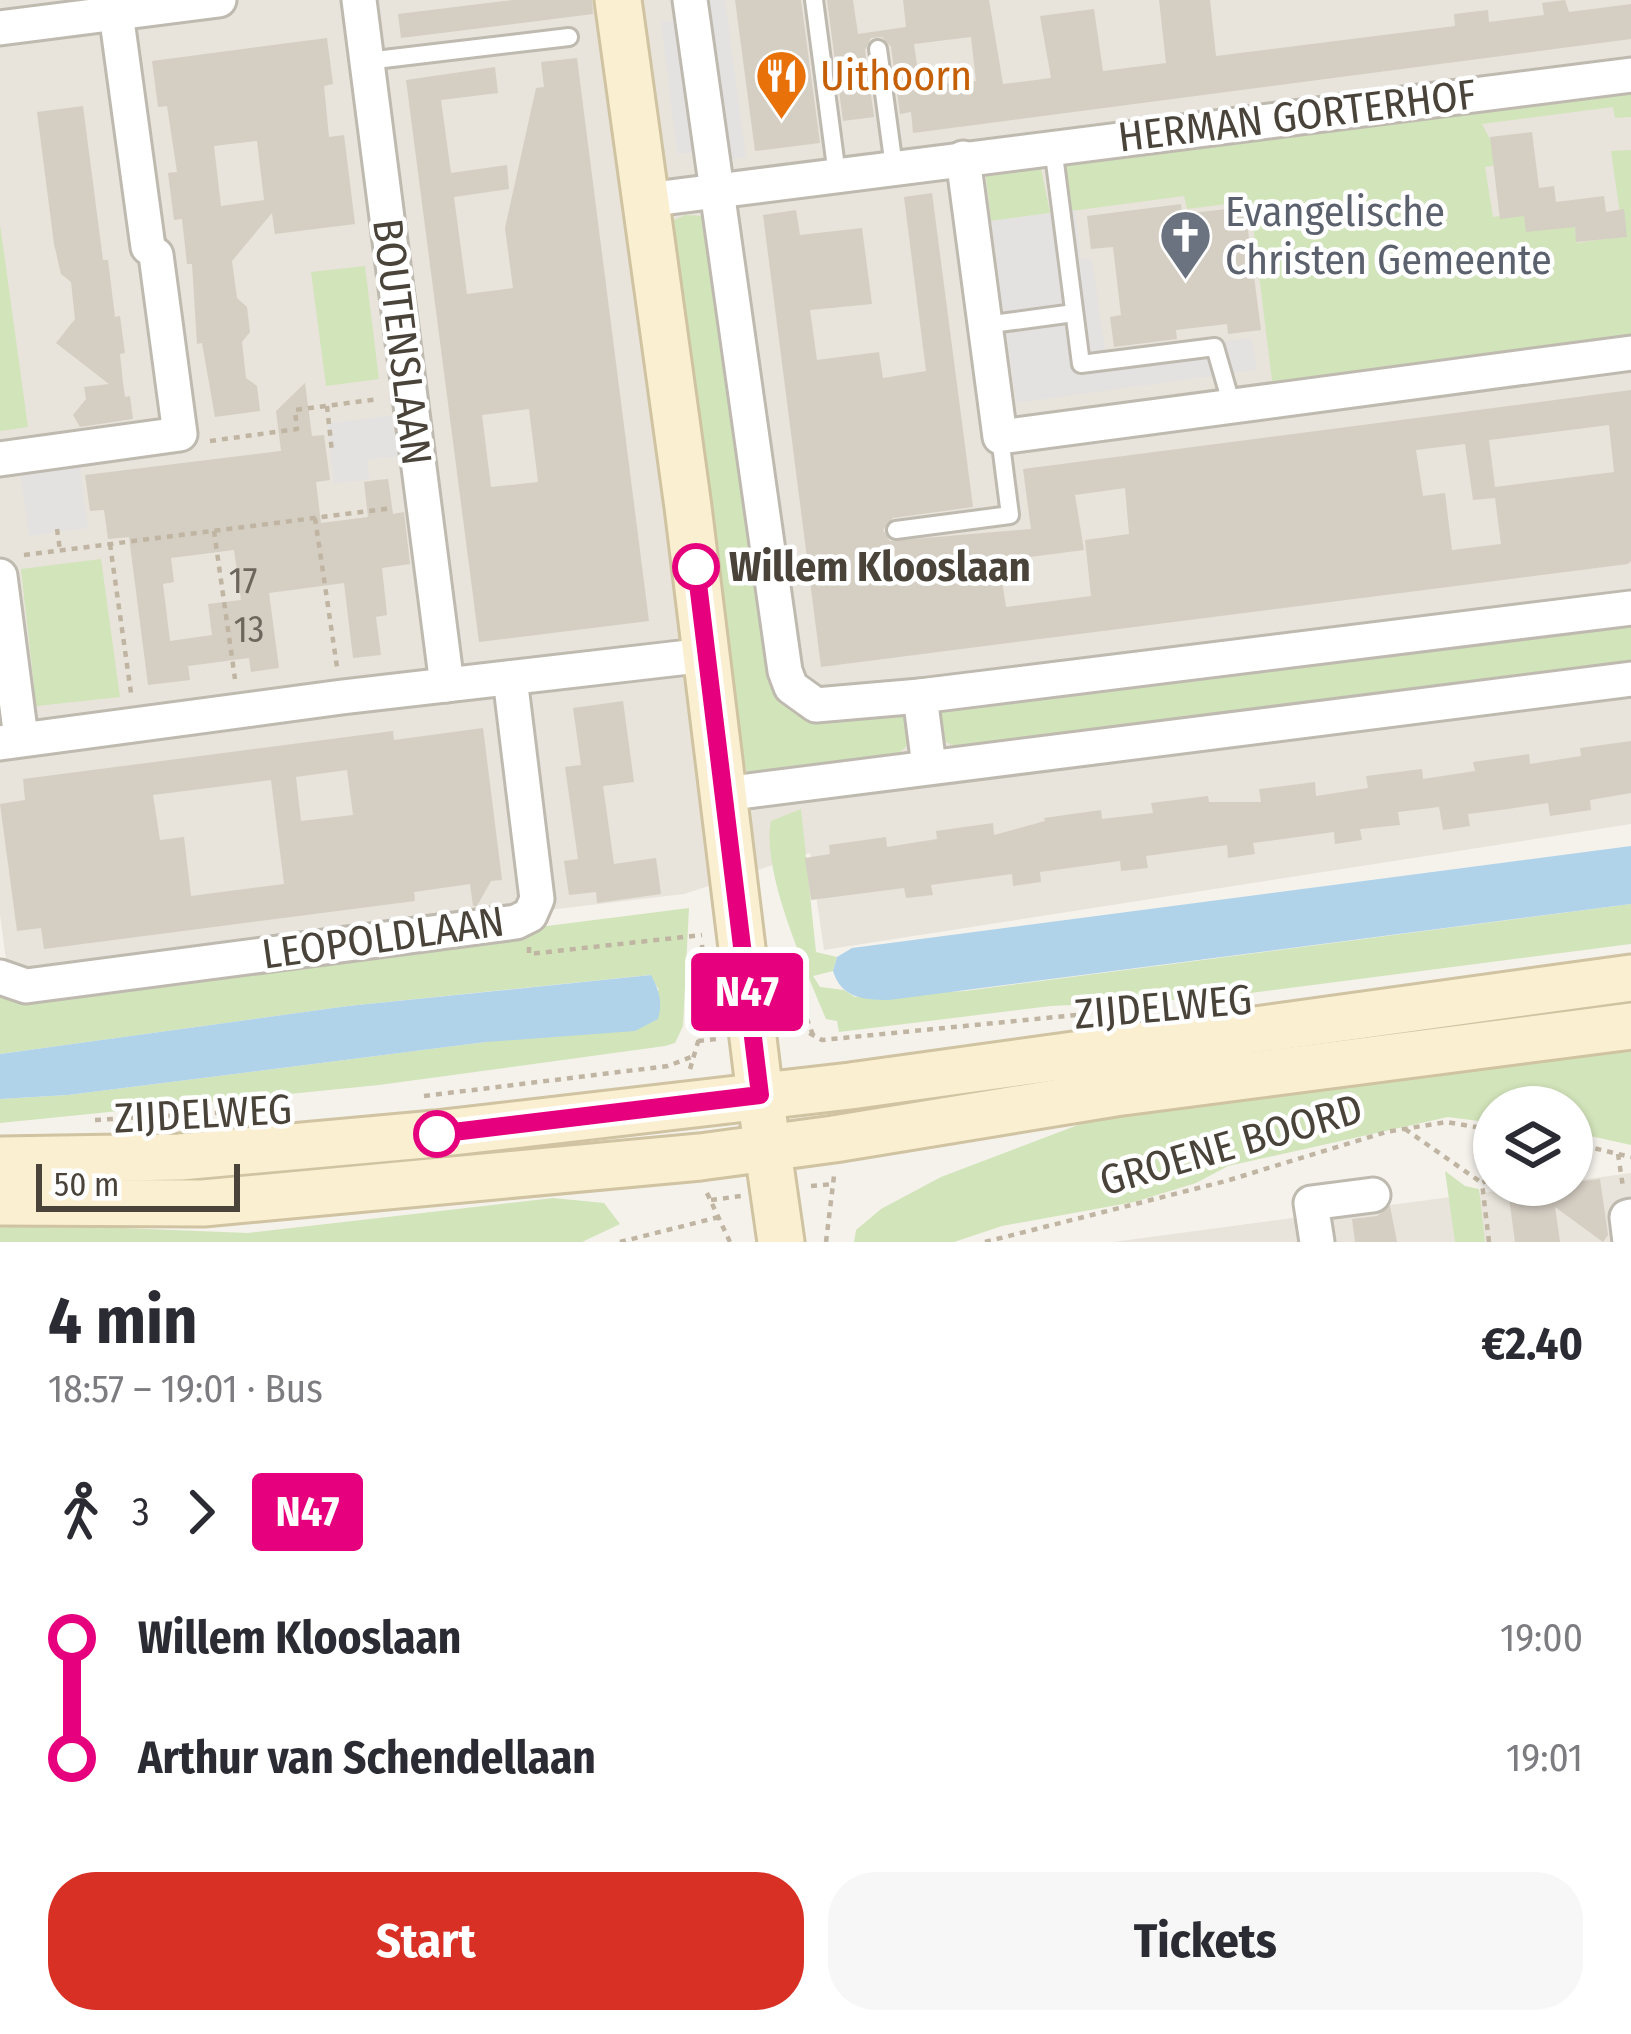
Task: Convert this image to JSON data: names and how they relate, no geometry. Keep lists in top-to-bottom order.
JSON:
{
  "streets": {
    "main road": ["ZIJDELWEG"],
    "street": ["HERMAN GORTERHOF", "BOUTENSLAAN", "LEOPOLDLAAN"],
    "path": ["GROENE BOORD"]
  },
  "crossings": [
    ["LEOPOLDLAAN", "ZIJDELWEG"]
  ],
  "places": {
    "restaurant": ["Uithoorn"],
    "church": ["Evangelische Christen Gemeente"],
    "other": ["Willem Klooslaan"]
  },
  "lines": ["bus line N47"],
  "house_numbers": ["17", "13"],
  "scale_bar": "50 m",
  "page": {
    "on_map": "N47",
    "scale": "50 m",
    "heading": ["4 min", "18:57 – 19:01 · Bus", "€2.40"],
    "legs": ["3", "N47"],
    "list": [
      {
        "name": "Willem Klooslaan",
        "value": "19:00"
      },
      {
        "name": "Arthur van Schendellaan",
        "value": "19:01"
      }
    ],
    "buttons": ["Start", "Tickets"]
  }
}
